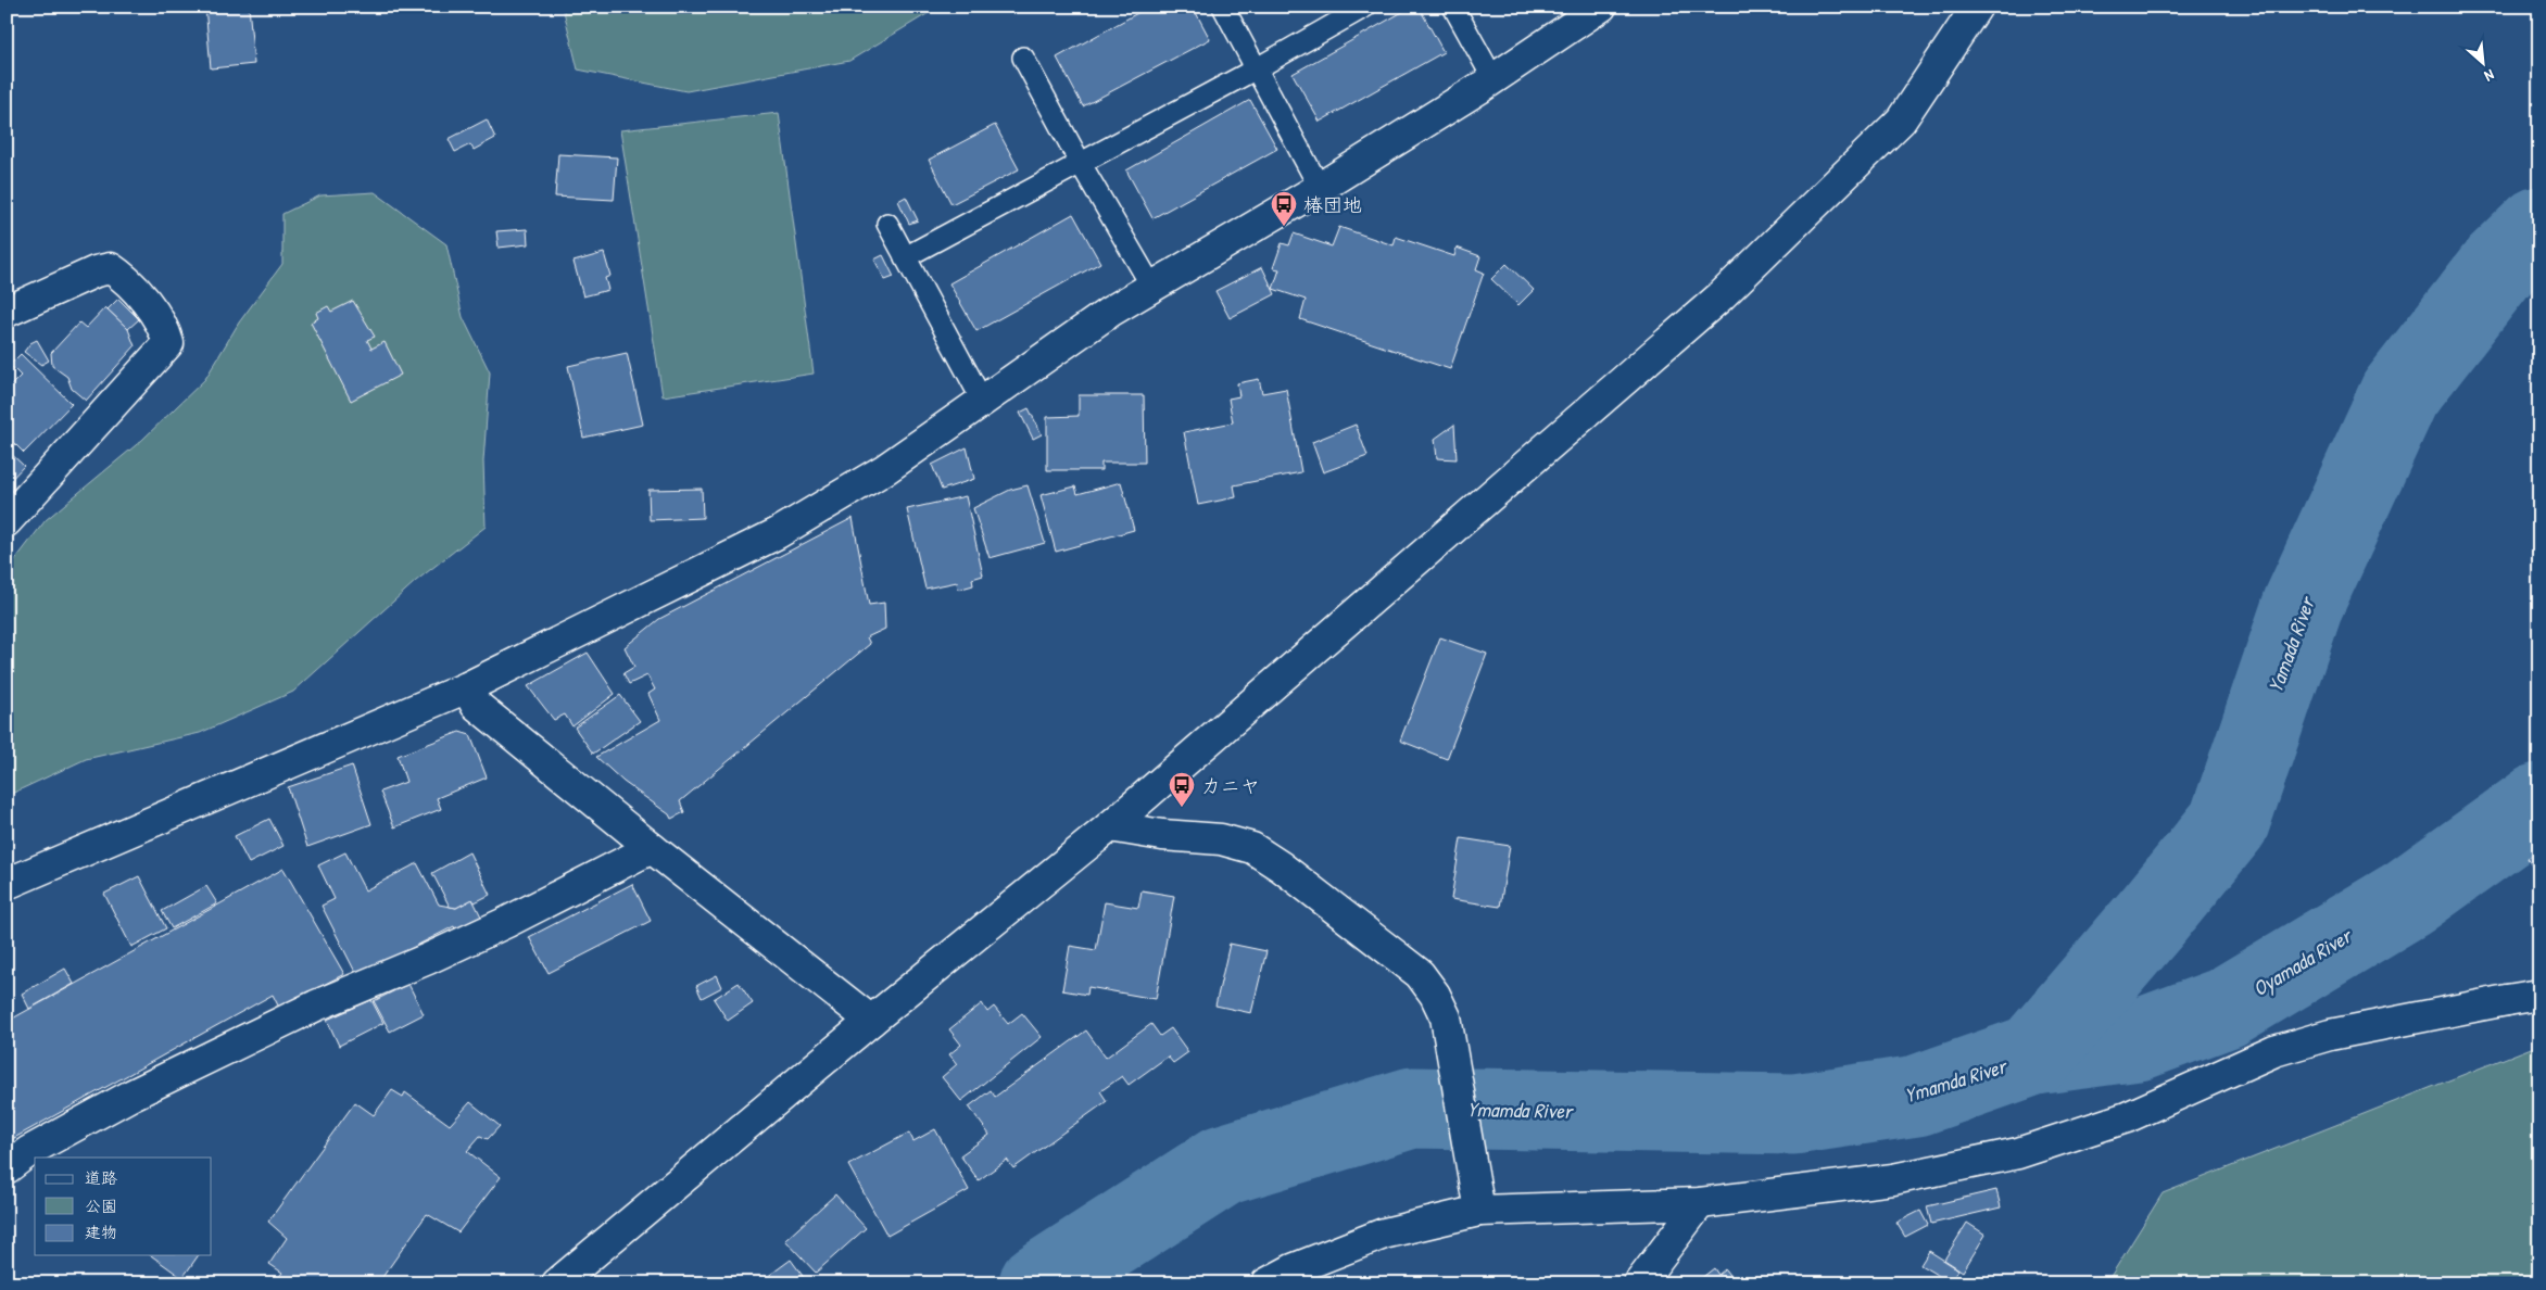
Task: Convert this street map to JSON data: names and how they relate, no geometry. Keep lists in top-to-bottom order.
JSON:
{
  "water": ["Yamada River", "Oyamada River", "Ymamda River"],
  "places": {
    "bus stop": ["椿団地", "カニヤ"]
  },
  "legend": ["道路", "公園", "建物"],
  "north": "bottom right"
}
